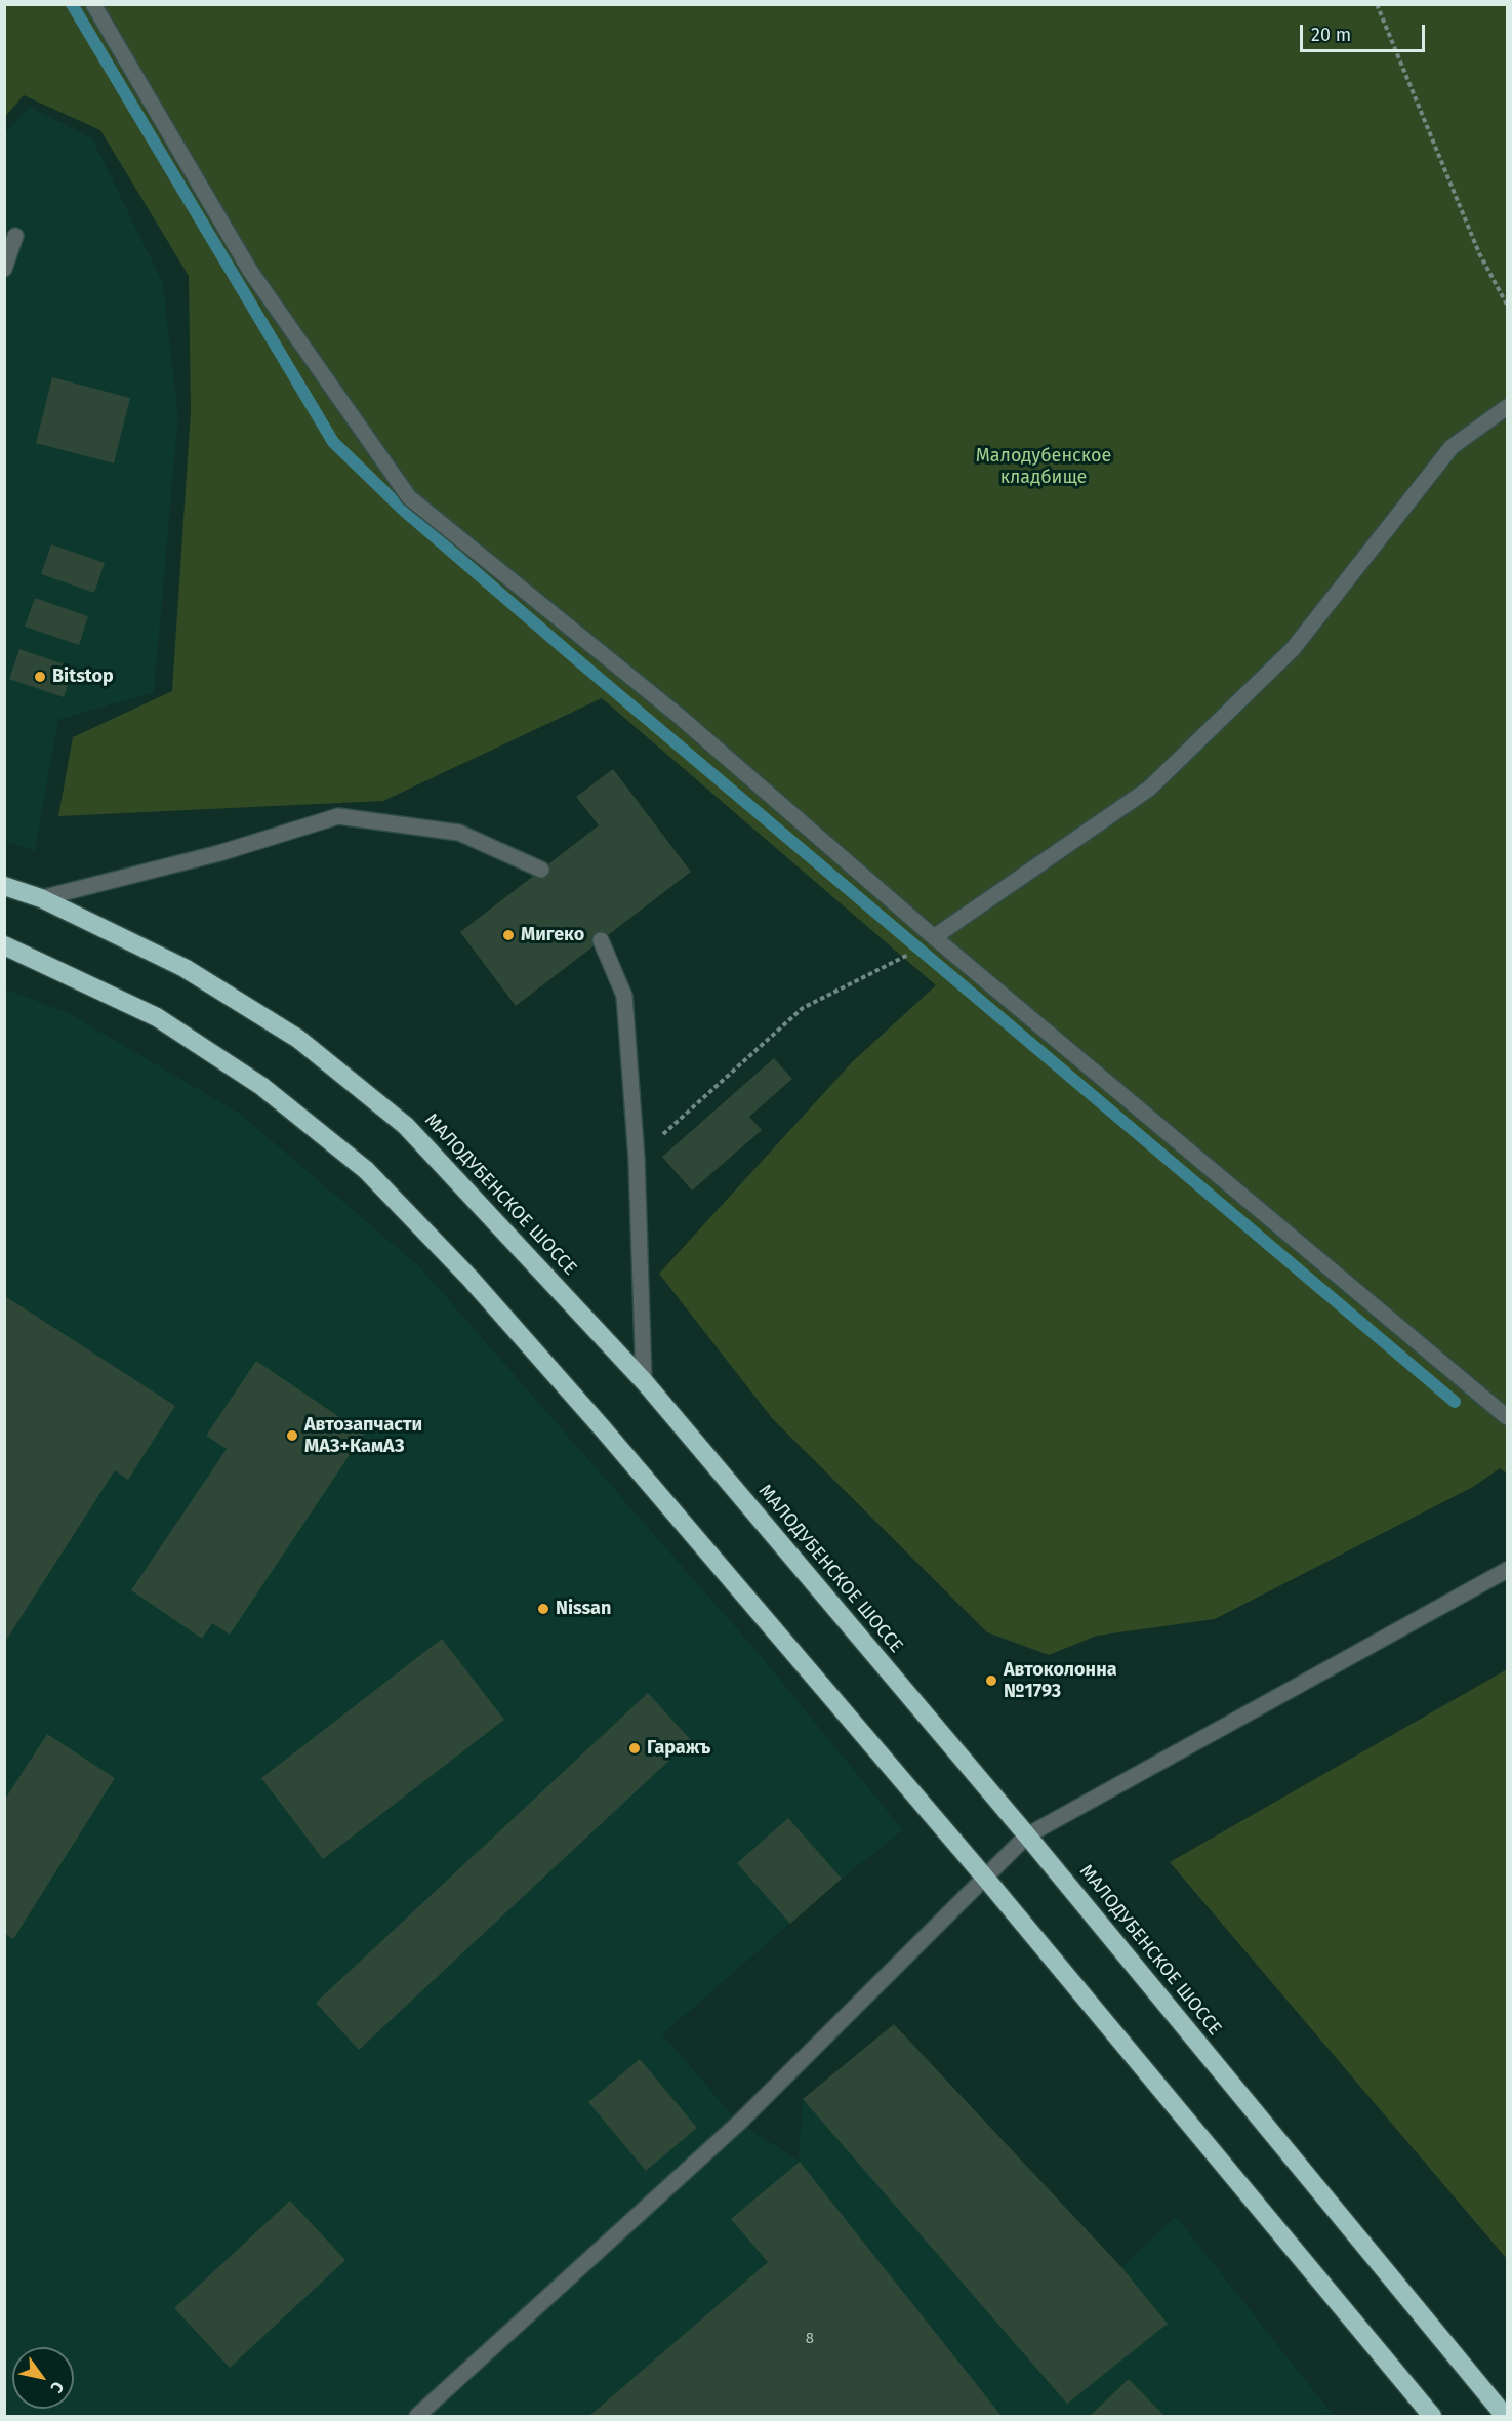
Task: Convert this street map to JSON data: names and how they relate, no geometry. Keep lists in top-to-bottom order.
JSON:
{
  "streets": {
    "highway": ["МАЛОДУБЕНСКОЕ ШОССЕ"]
  },
  "parks": ["Малодубенское кладбище"],
  "places": [
    "Bitstop",
    "Мигеко",
    "Автозапчасти МАЗ+КамАЗ",
    "Nissan",
    "Автоколонна №1793",
    "Гаражъ"
  ],
  "house_numbers": ["8"],
  "scale_bar": "20 m",
  "north": "bottom right"
}
